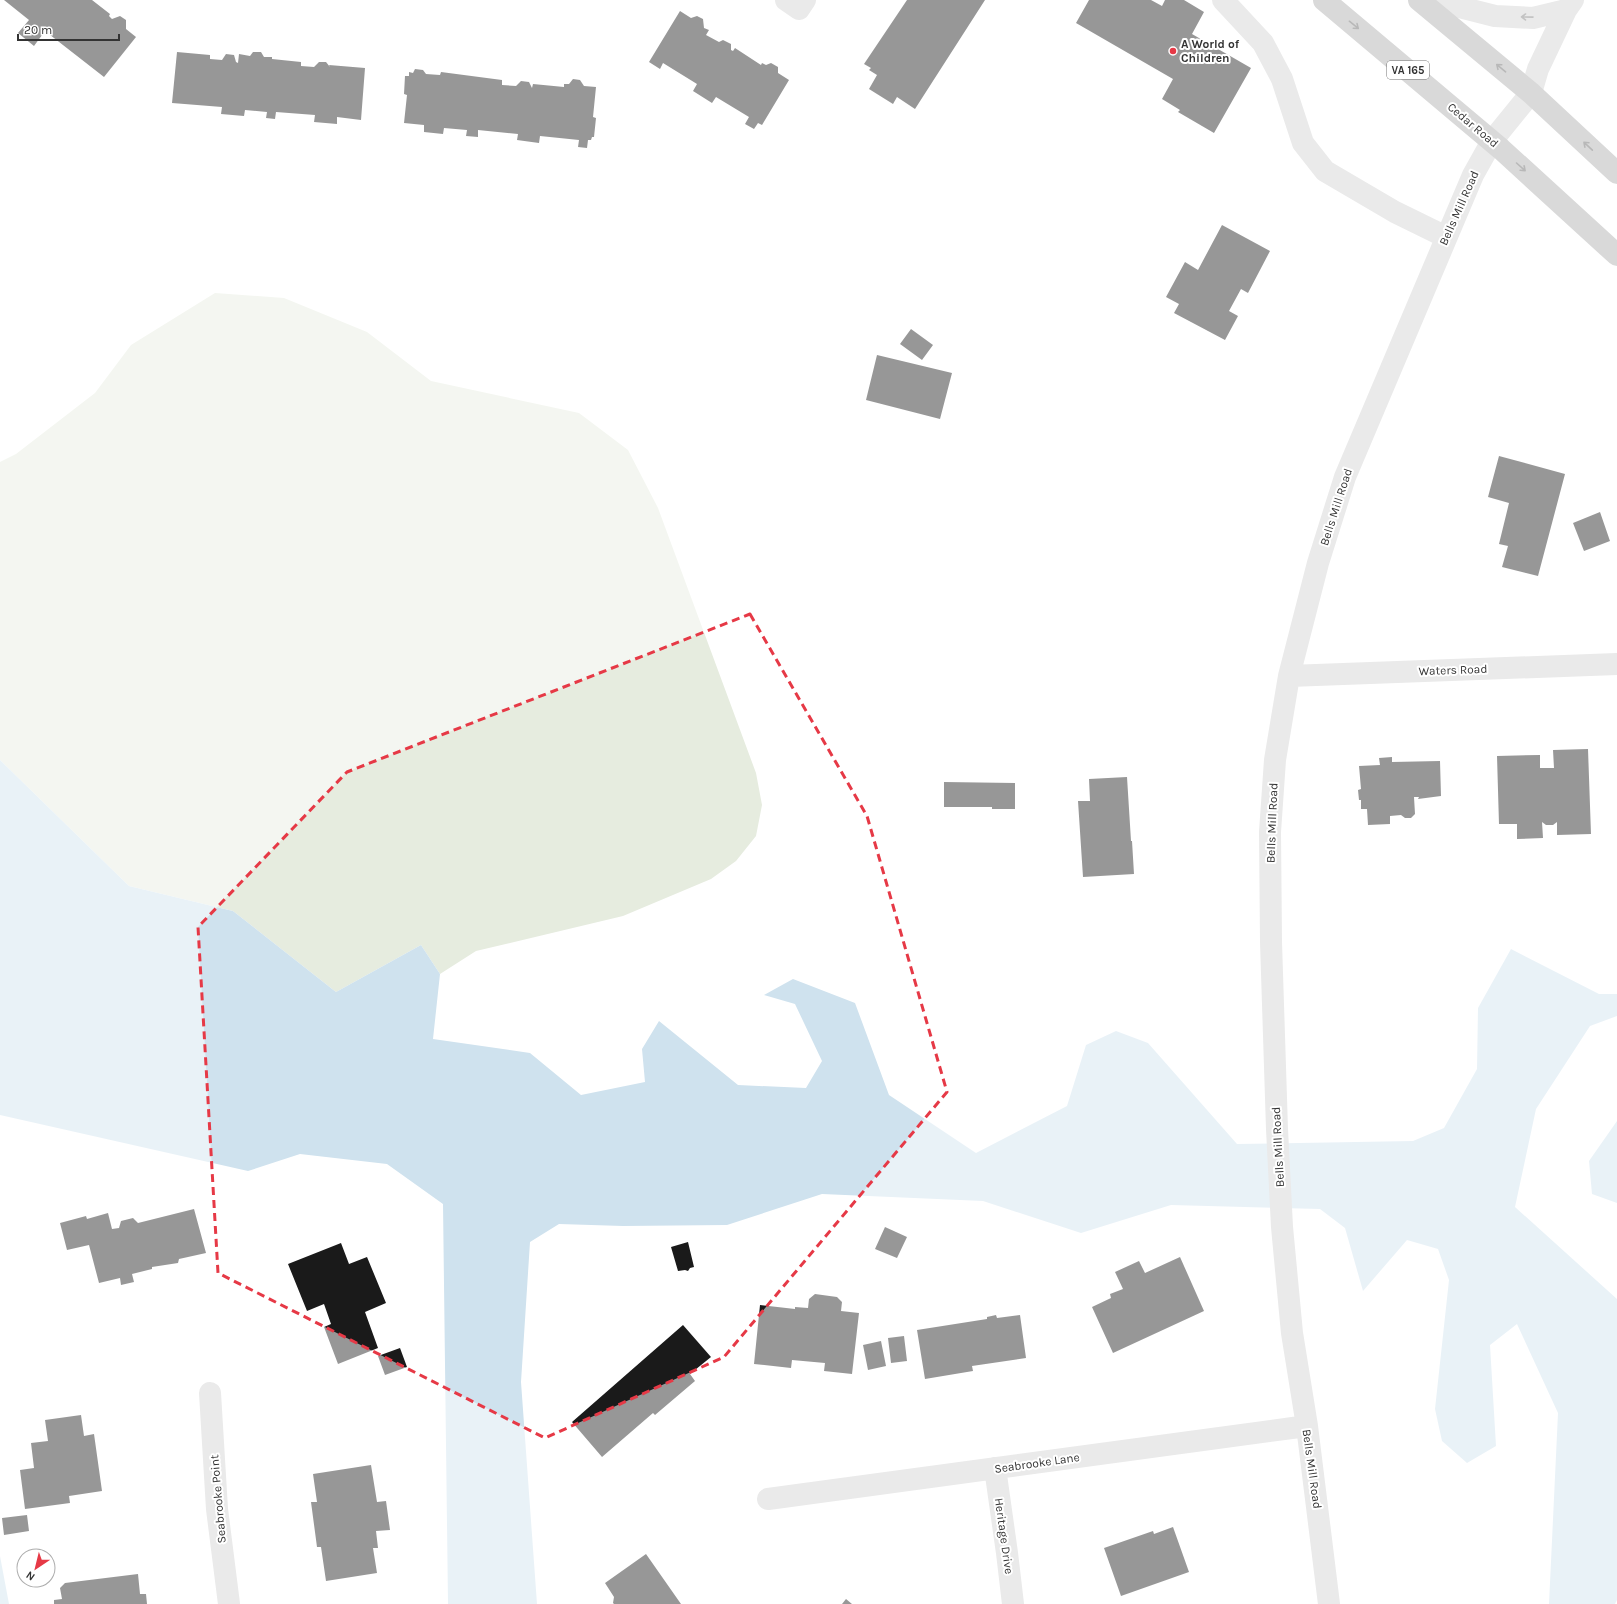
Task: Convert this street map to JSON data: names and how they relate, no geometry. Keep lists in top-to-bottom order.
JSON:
{
  "streets": {
    "main road": ["VA 165", "Cedar Road"],
    "street": [
      "Bells Mill Road",
      "Waters Road",
      "Seabrooke Lane",
      "Seabrooke Point",
      "Heritage Drive"
    ]
  },
  "crossings": [
    ["Cedar Road", "Bells Mill Road"],
    ["Bells Mill Road", "Waters Road"],
    ["Bells Mill Road", "Seabrooke Lane"],
    ["Seabrooke Lane", "Heritage Drive"]
  ],
  "places": ["A World of Children"],
  "scale_bar": "20 m",
  "north": "bottom left"
}
